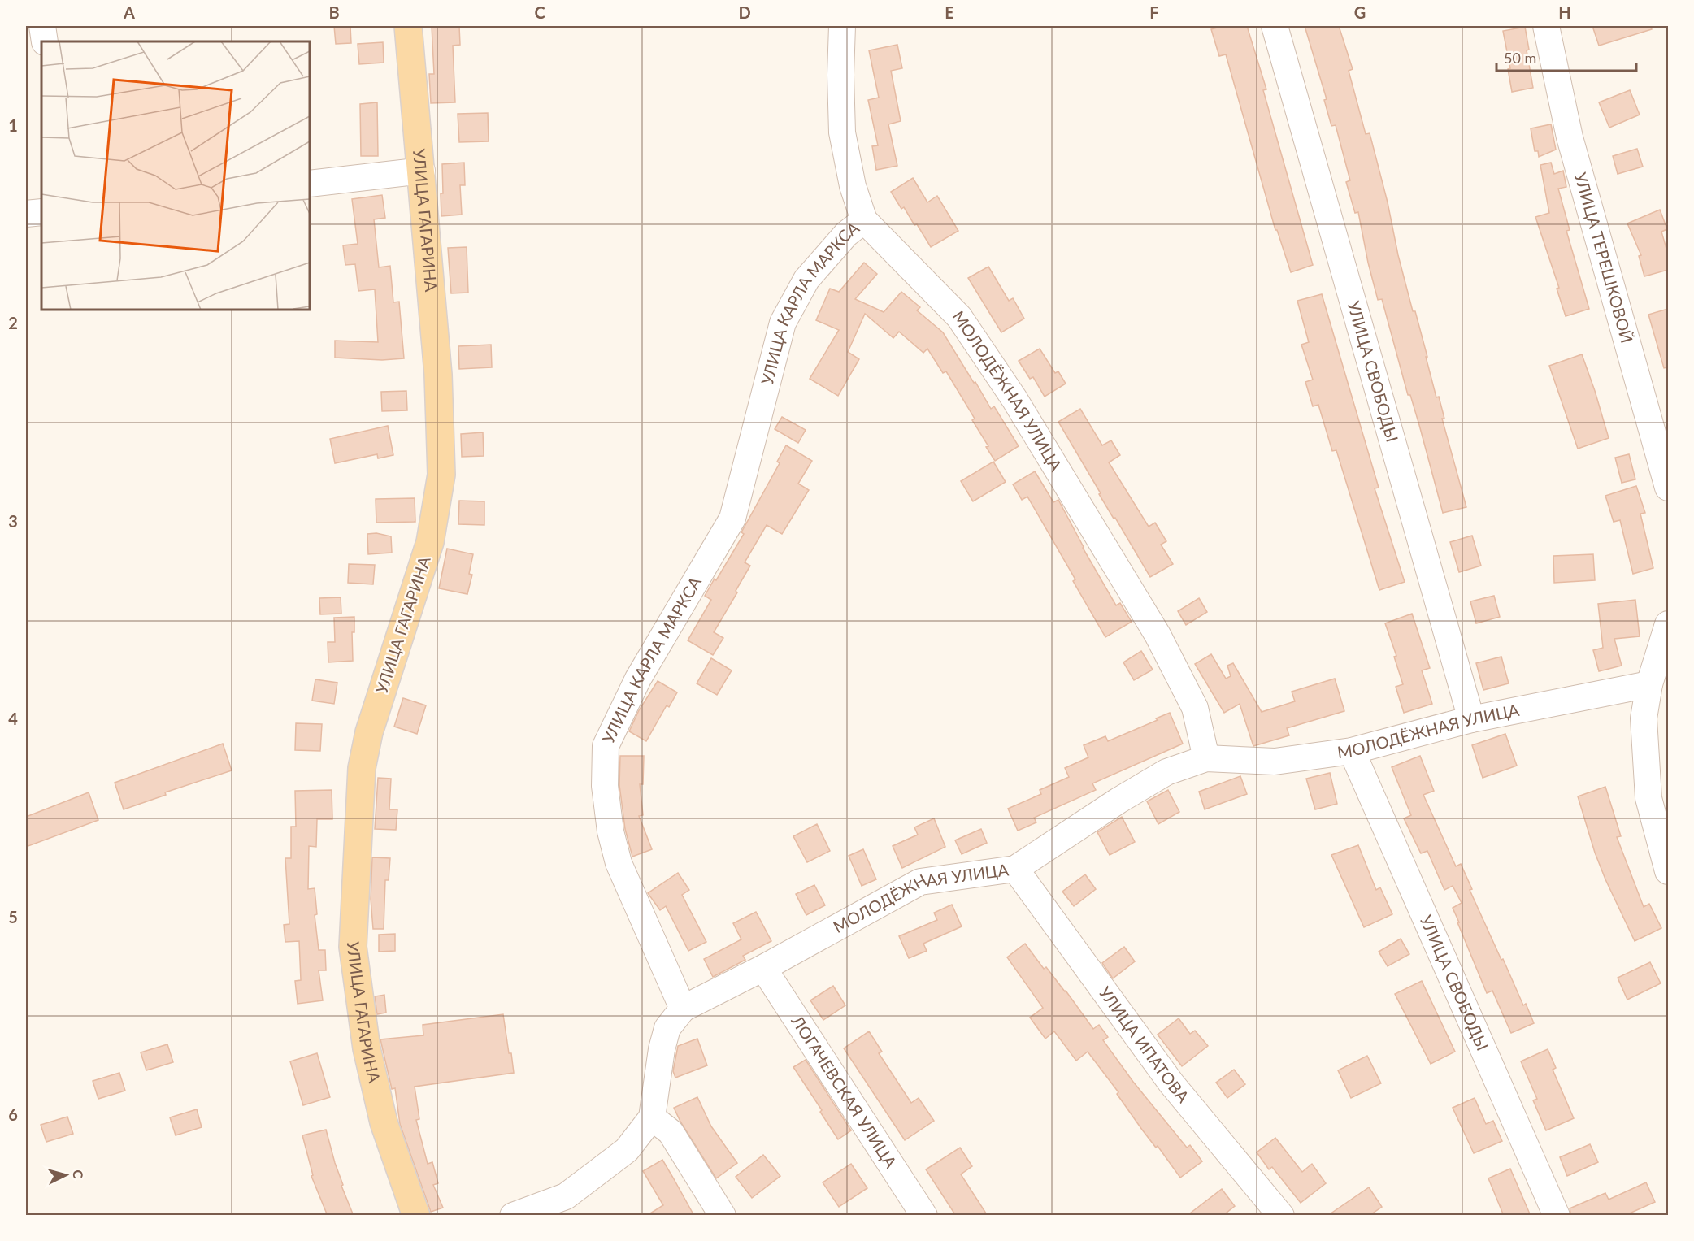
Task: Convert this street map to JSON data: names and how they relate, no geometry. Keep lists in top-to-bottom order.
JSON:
{
  "streets": {
    "main road": ["УЛИЦА ГАГАРИНА"],
    "street": [
      "УЛИЦА ТЕРЕШКОВОЙ",
      "УЛИЦА КАРЛА МАРКСА",
      "УЛИЦА СВОБОДЫ",
      "МОЛОДЁЖНАЯ УЛИЦА",
      "УЛИЦА ИПАТОВА",
      "ЛОГАЧЕВСКАЯ УЛИЦА"
    ]
  },
  "crossings": [
    ["УЛИЦА КАРЛА МАРКСА", "МОЛОДЁЖНАЯ УЛИЦА"],
    ["УЛИЦА СВОБОДЫ", "МОЛОДЁЖНАЯ УЛИЦА"],
    ["МОЛОДЁЖНАЯ УЛИЦА", "УЛИЦА ИПАТОВА"],
    ["МОЛОДЁЖНАЯ УЛИЦА", "ЛОГАЧЕВСКАЯ УЛИЦА"]
  ],
  "scale_bar": "50 m",
  "north": "right",
  "grid": {
    "columns": [
      "A",
      "B",
      "C",
      "D",
      "E",
      "F",
      "G",
      "H"
    ],
    "rows": [
      "1",
      "2",
      "3",
      "4",
      "5",
      "6"
    ]
  }
}
